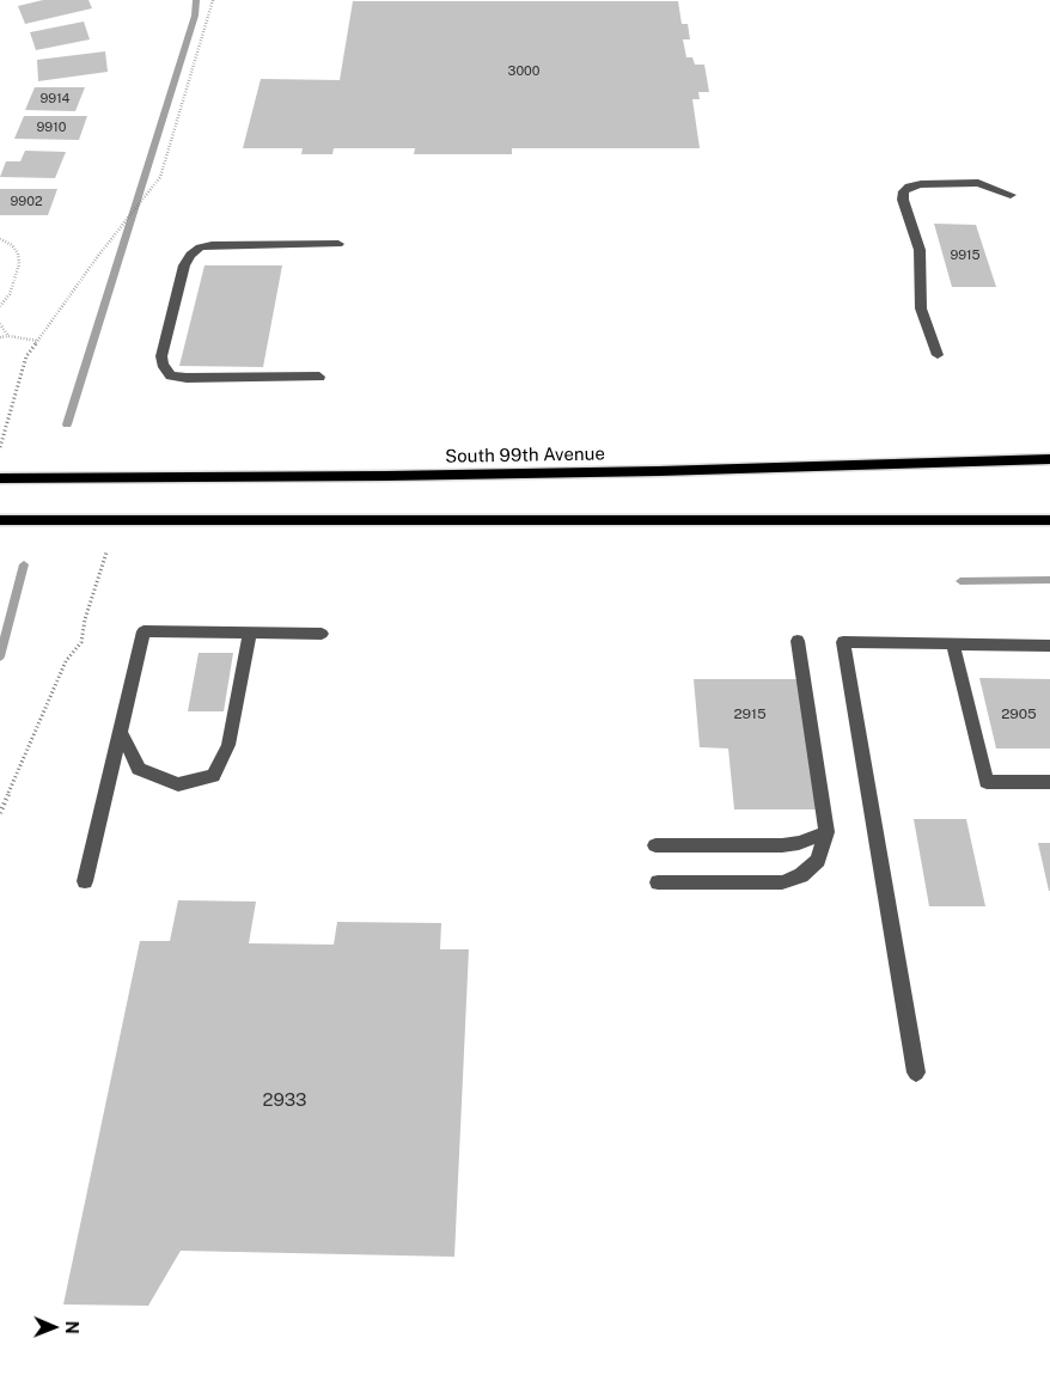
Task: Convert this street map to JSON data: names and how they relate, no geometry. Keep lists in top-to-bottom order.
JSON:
{
  "streets": {
    "main road": ["South 99th Avenue"]
  },
  "house_numbers": [
    "3000",
    "9914",
    "9910",
    "9902",
    "9915",
    "2915",
    "2905",
    "2933"
  ],
  "north": "right"
}
